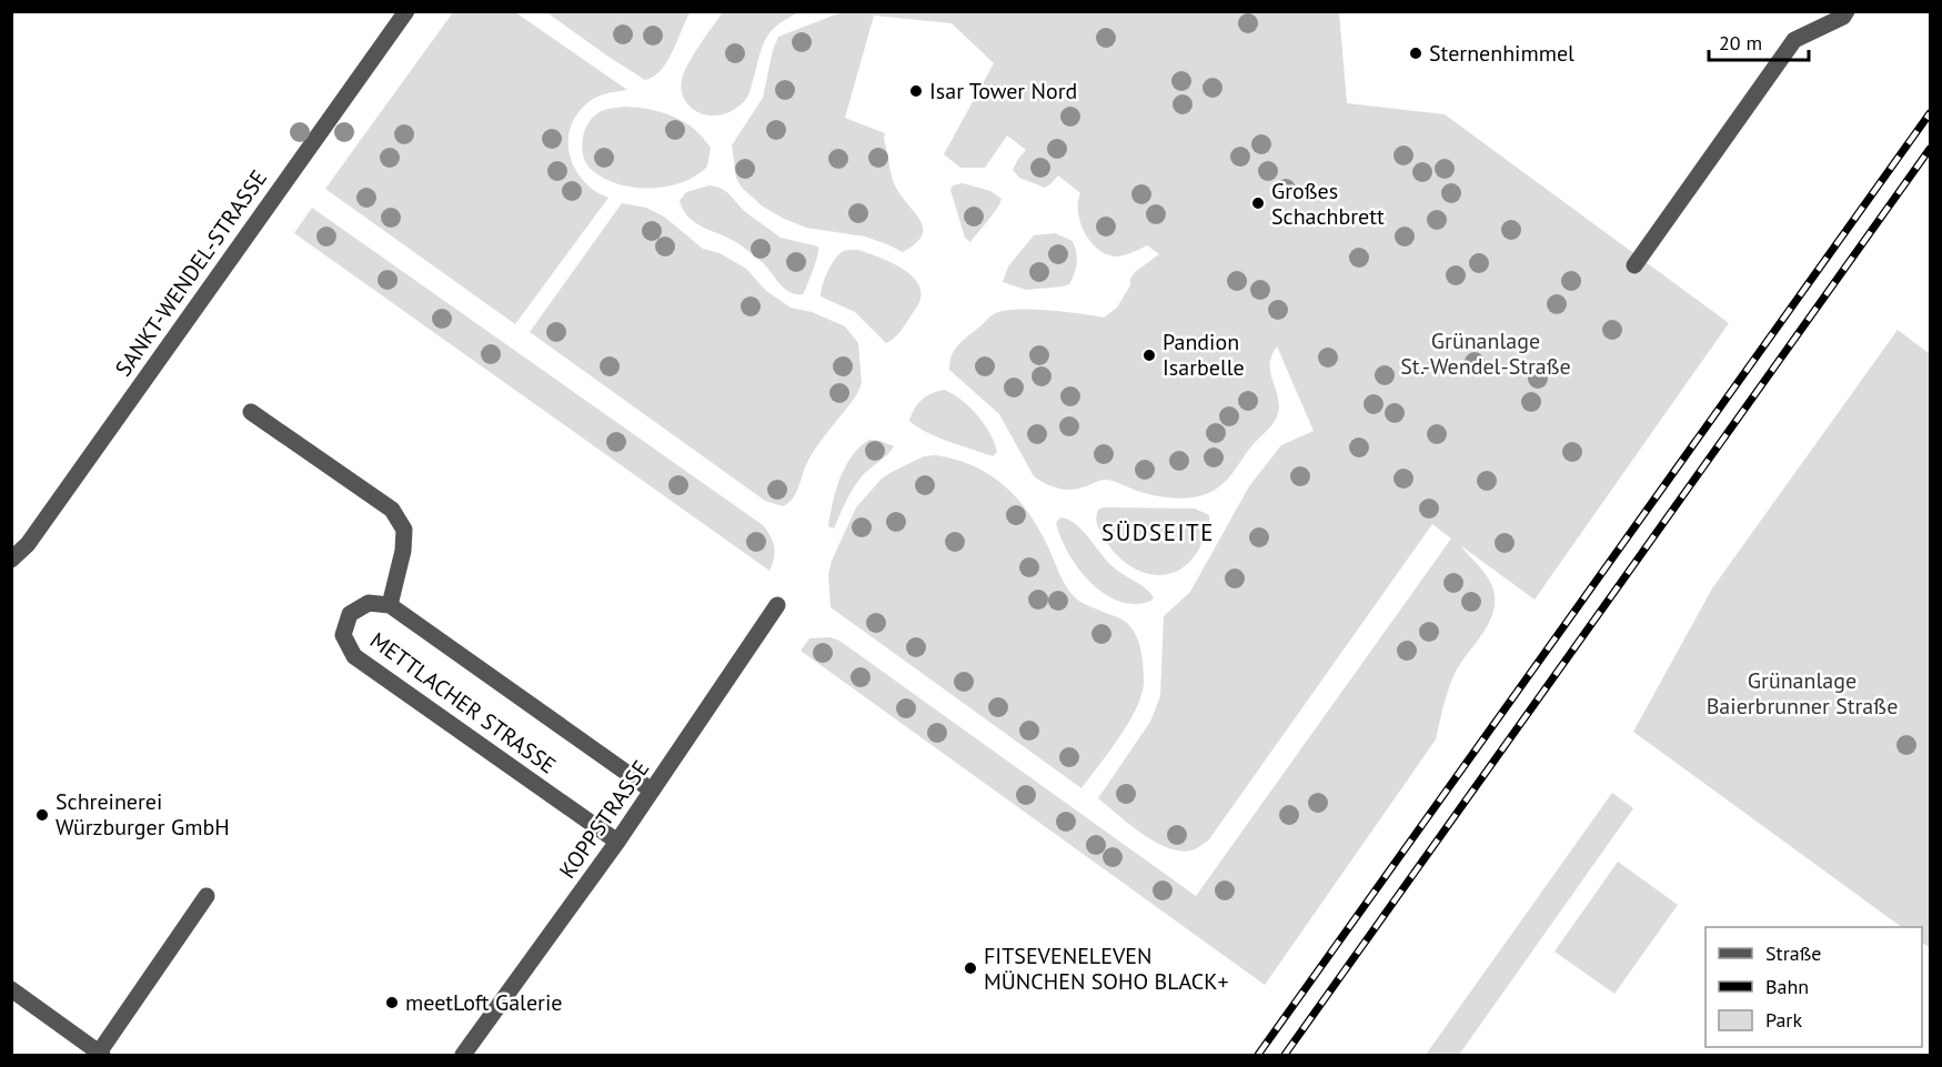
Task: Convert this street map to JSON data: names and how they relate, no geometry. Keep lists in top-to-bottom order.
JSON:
{
  "streets": {
    "street": ["SANKT-WENDEL-STRASSE", "METTLACHER STRASSE", "KOPPSTRASSE"]
  },
  "crossings": [
    ["METTLACHER STRASSE", "KOPPSTRASSE"]
  ],
  "districts": ["SÜDSEITE"],
  "parks": ["Grünanlage St.-Wendel-Straße", "Grünanlage Baierbrunner Straße"],
  "places": [
    "Sternenhimmel",
    "Isar Tower Nord",
    "Großes Schachbrett",
    "Pandion Isarbelle",
    "Schreinerei Würzburger GmbH",
    "FITSEVENELEVEN MÜNCHEN SOHO BLACK+",
    "meetLoft Galerie"
  ],
  "legend": ["Straße", "Bahn", "Park"],
  "scale_bar": "20 m"
}
